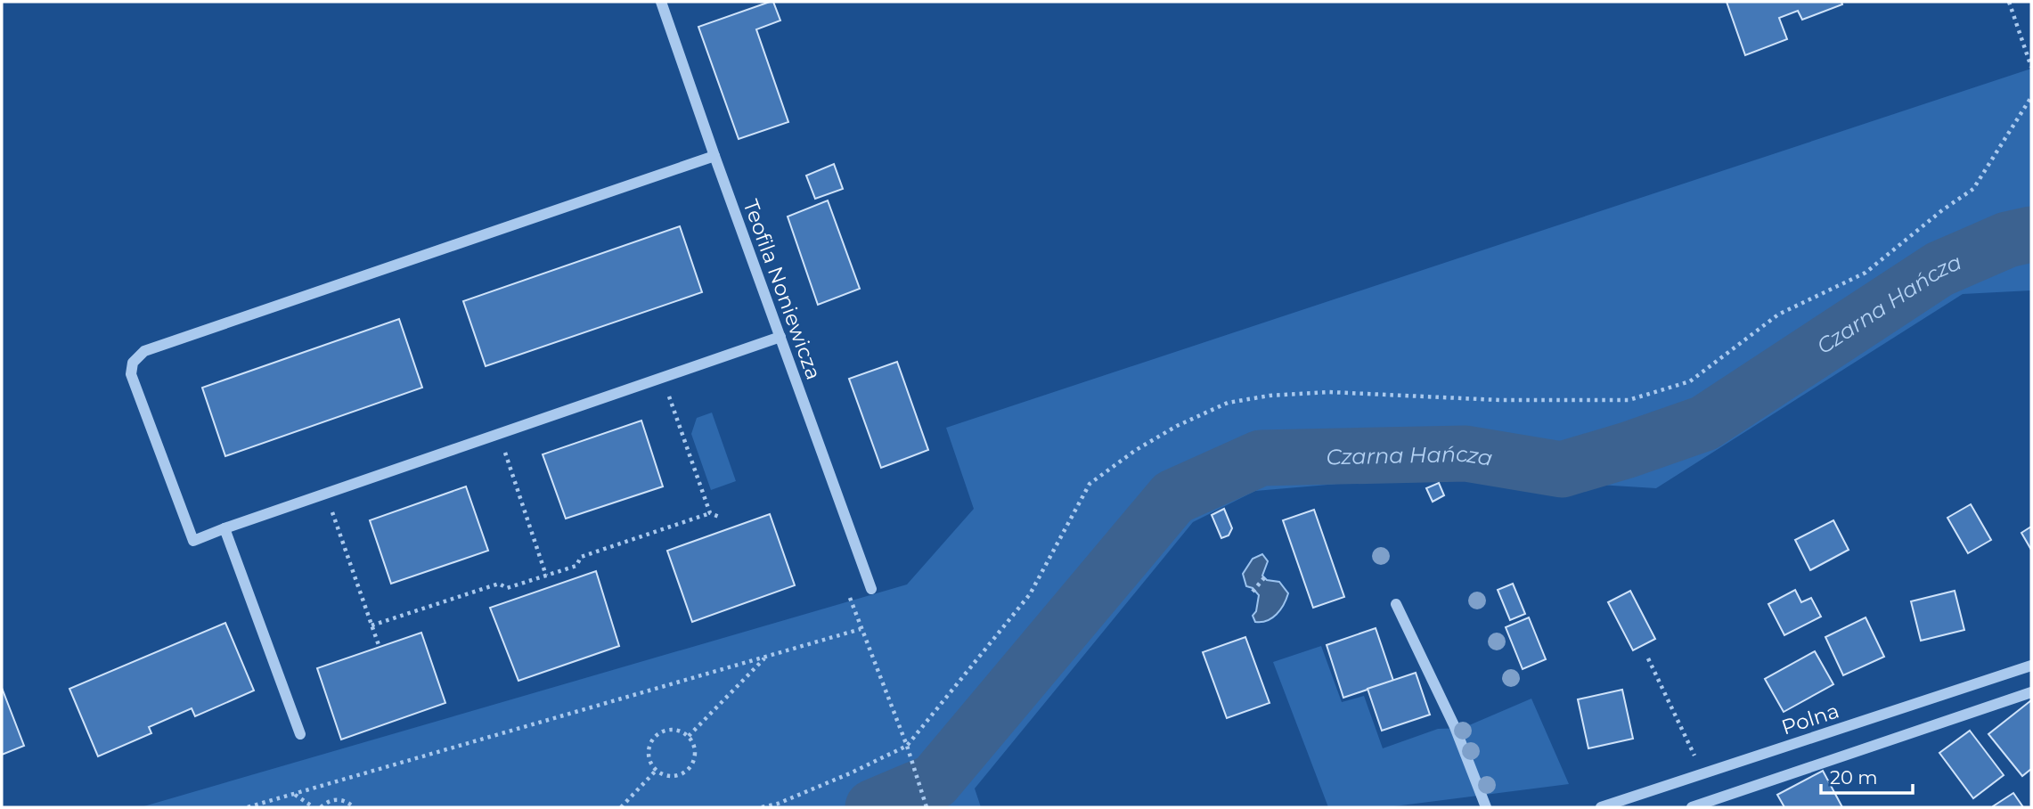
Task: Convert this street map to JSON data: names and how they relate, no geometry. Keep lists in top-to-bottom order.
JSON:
{
  "streets": {
    "street": ["Teofila Noniewicza", "Polna"]
  },
  "water": ["Czarna Hańcza"],
  "scale_bar": "20 m"
}
